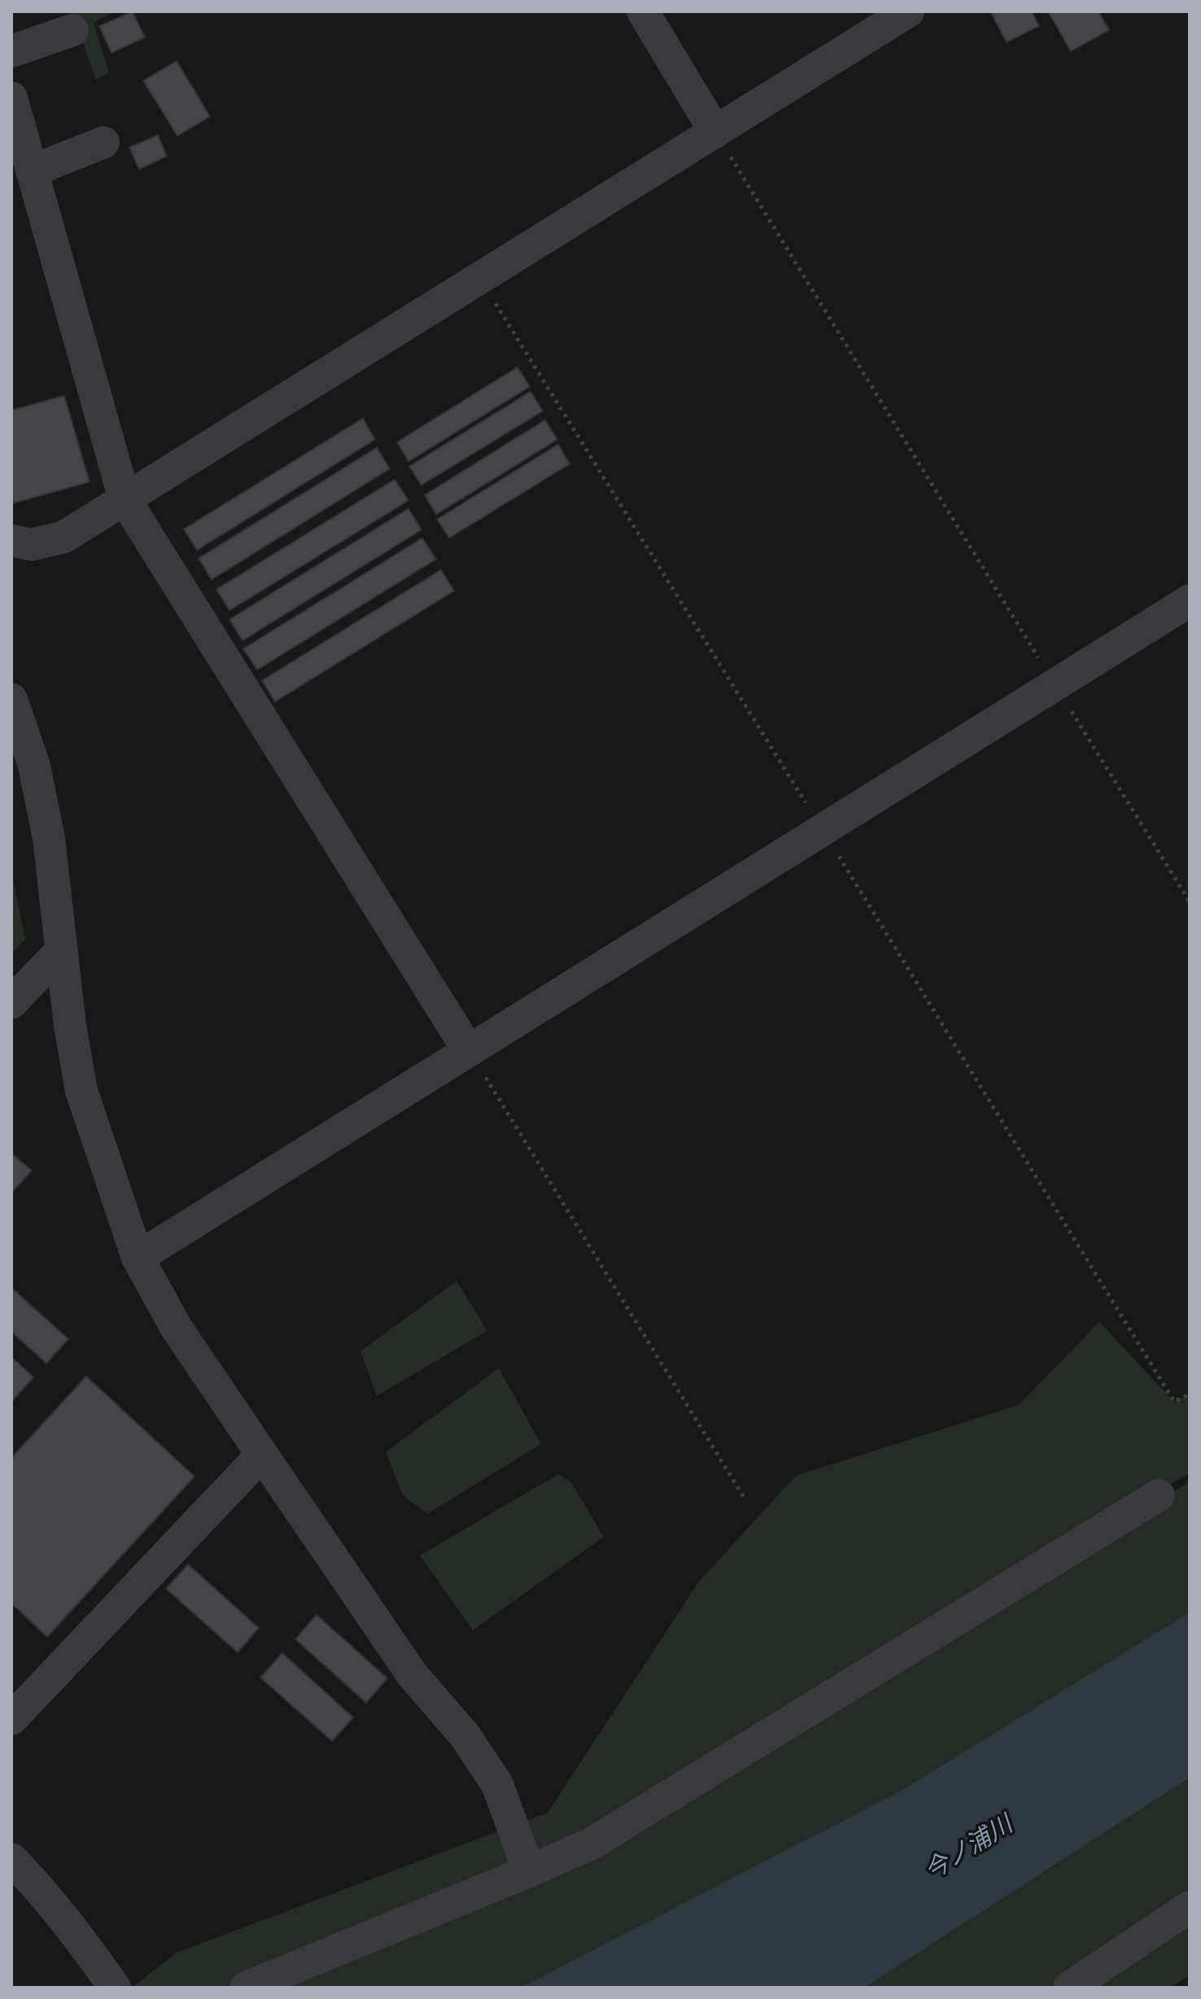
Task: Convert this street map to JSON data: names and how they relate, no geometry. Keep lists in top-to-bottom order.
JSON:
{
  "water": ["今ノ浦川"]
}
